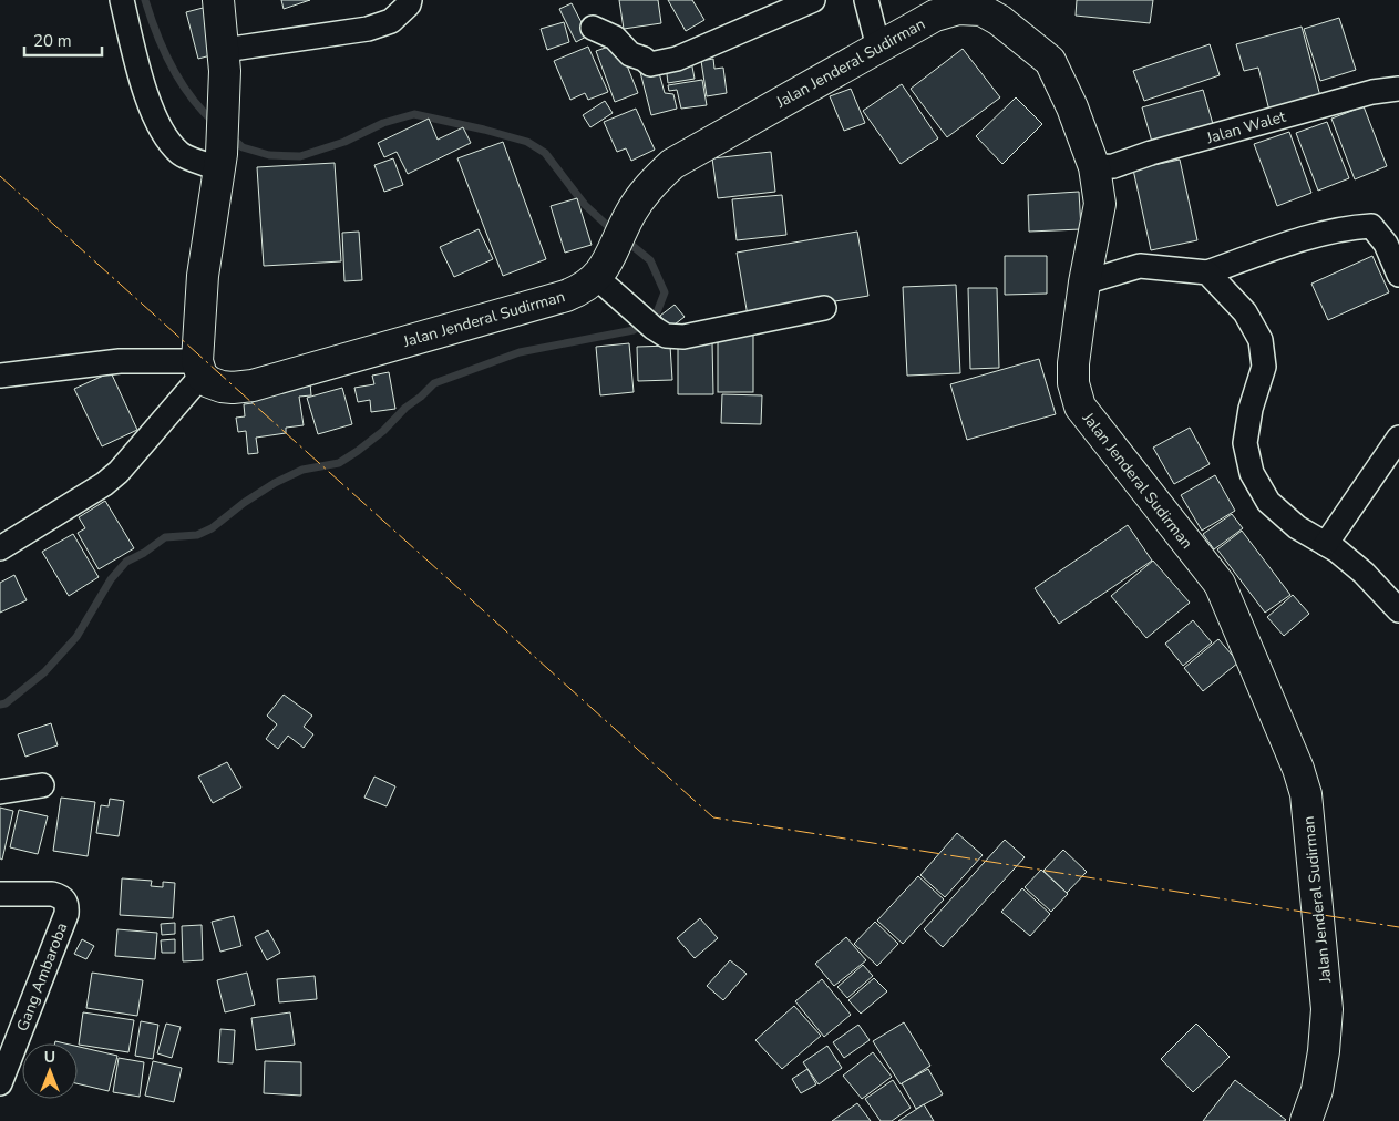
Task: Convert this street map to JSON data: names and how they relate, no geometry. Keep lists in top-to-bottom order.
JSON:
{
  "streets": {
    "main road": ["Jalan Jenderal Sudirman"],
    "street": ["Jalan Walet", "Gang Ambaroba"]
  },
  "crossings": [
    ["Jalan Jenderal Sudirman", "Jalan Walet"]
  ],
  "scale_bar": "20 m",
  "north": "top"
}
